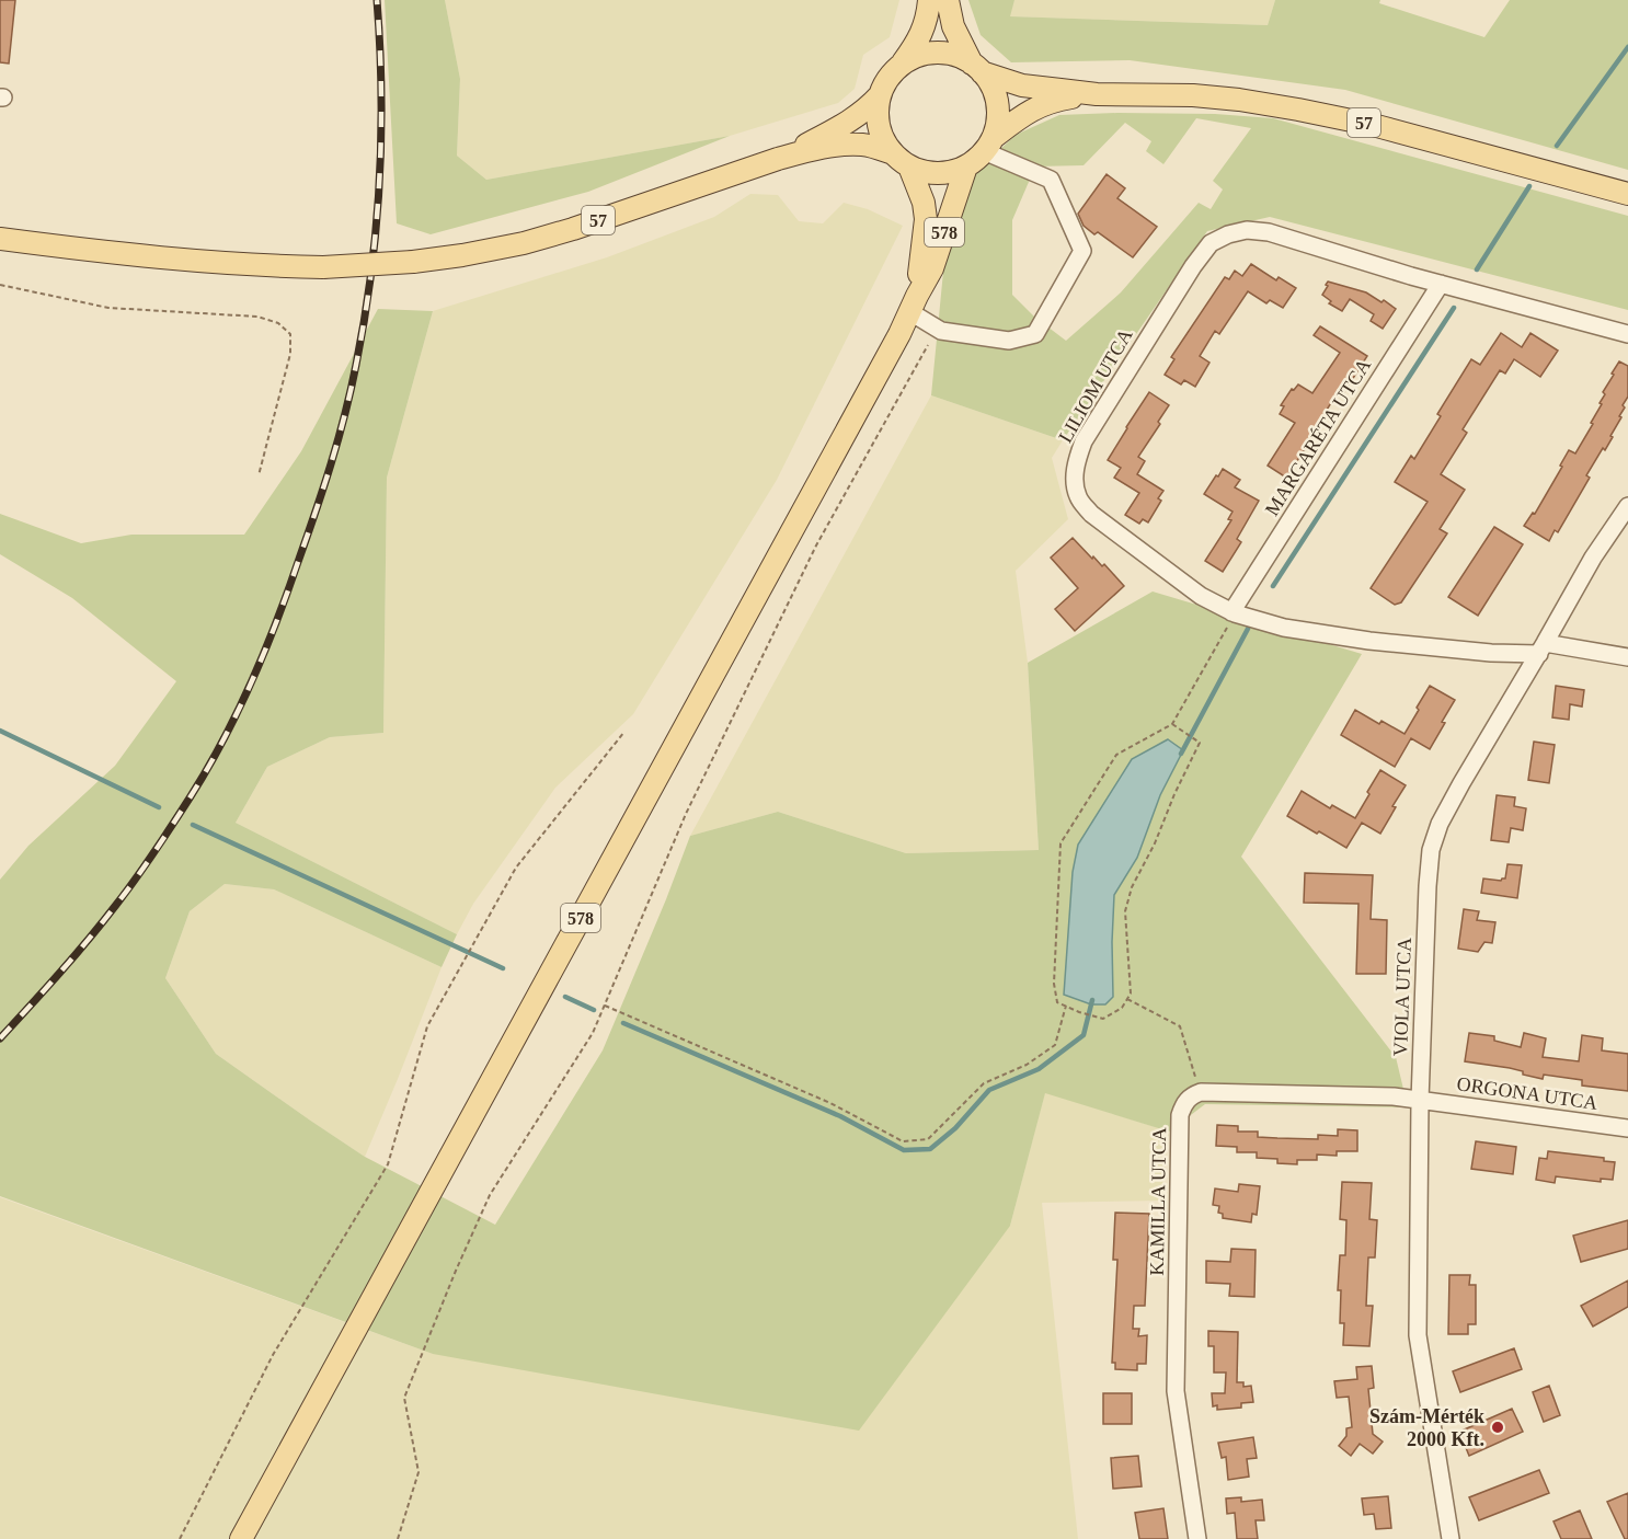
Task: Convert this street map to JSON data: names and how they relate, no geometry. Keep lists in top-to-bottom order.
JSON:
{
  "streets": {
    "main road": ["57", "578"],
    "street": [
      "LILIOM UTCA",
      "MARGARÉTA UTCA",
      "VIOLA UTCA",
      "ORGONA UTCA",
      "KAMILLA UTCA"
    ]
  },
  "crossings": [
    ["57", "578"],
    ["LILIOM UTCA", "MARGARÉTA UTCA"],
    ["LILIOM UTCA", "VIOLA UTCA"],
    ["VIOLA UTCA", "ORGONA UTCA"]
  ],
  "places": ["Szám-Mérték 2000 Kft."]
}
